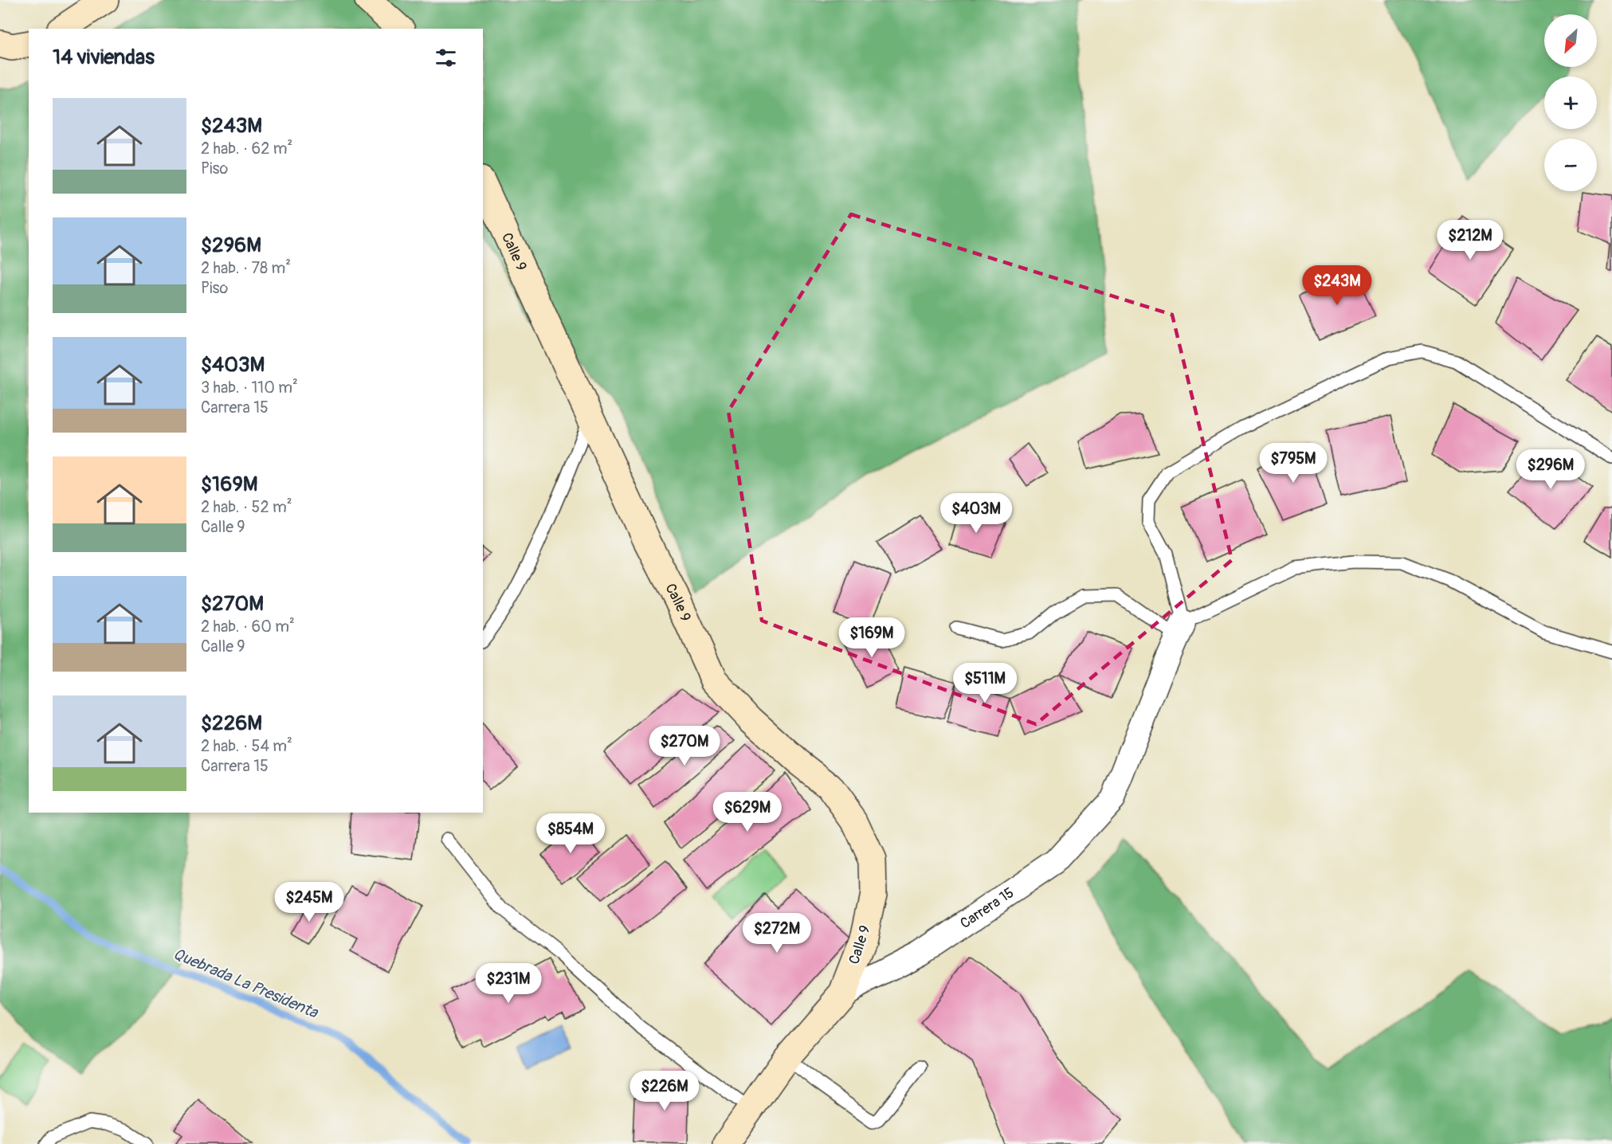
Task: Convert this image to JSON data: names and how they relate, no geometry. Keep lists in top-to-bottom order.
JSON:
{
  "streets": {
    "street": ["Calle 9", "Carrera 15"]
  },
  "crossings": [
    ["Calle 9", "Carrera 15"]
  ],
  "water": ["Quebrada La Presidenta"],
  "north": "bottom left",
  "page": {
    "map_buttons": ["+", "−"],
    "heading": "14 viviendas",
    "list": [
      {
        "name": "$243M",
        "note": "2 hab. · 62 m² · Piso"
      },
      {
        "name": "$296M",
        "note": "2 hab. · 78 m² · Piso"
      },
      {
        "name": "$403M",
        "note": "3 hab. · 110 m² · Carrera 15"
      },
      {
        "name": "$169M",
        "note": "2 hab. · 52 m² · Calle 9"
      },
      {
        "name": "$270M",
        "note": "2 hab. · 60 m² · Calle 9"
      },
      {
        "name": "$226M",
        "note": "2 hab. · 54 m² · Carrera 15"
      }
    ],
    "price": [
      "$212M",
      "$243M",
      "$795M",
      "$296M",
      "$403M",
      "$169M",
      "$511M",
      "$270M",
      "$629M",
      "$854M",
      "$245M",
      "$272M",
      "$231M",
      "$226M"
    ]
  }
}
